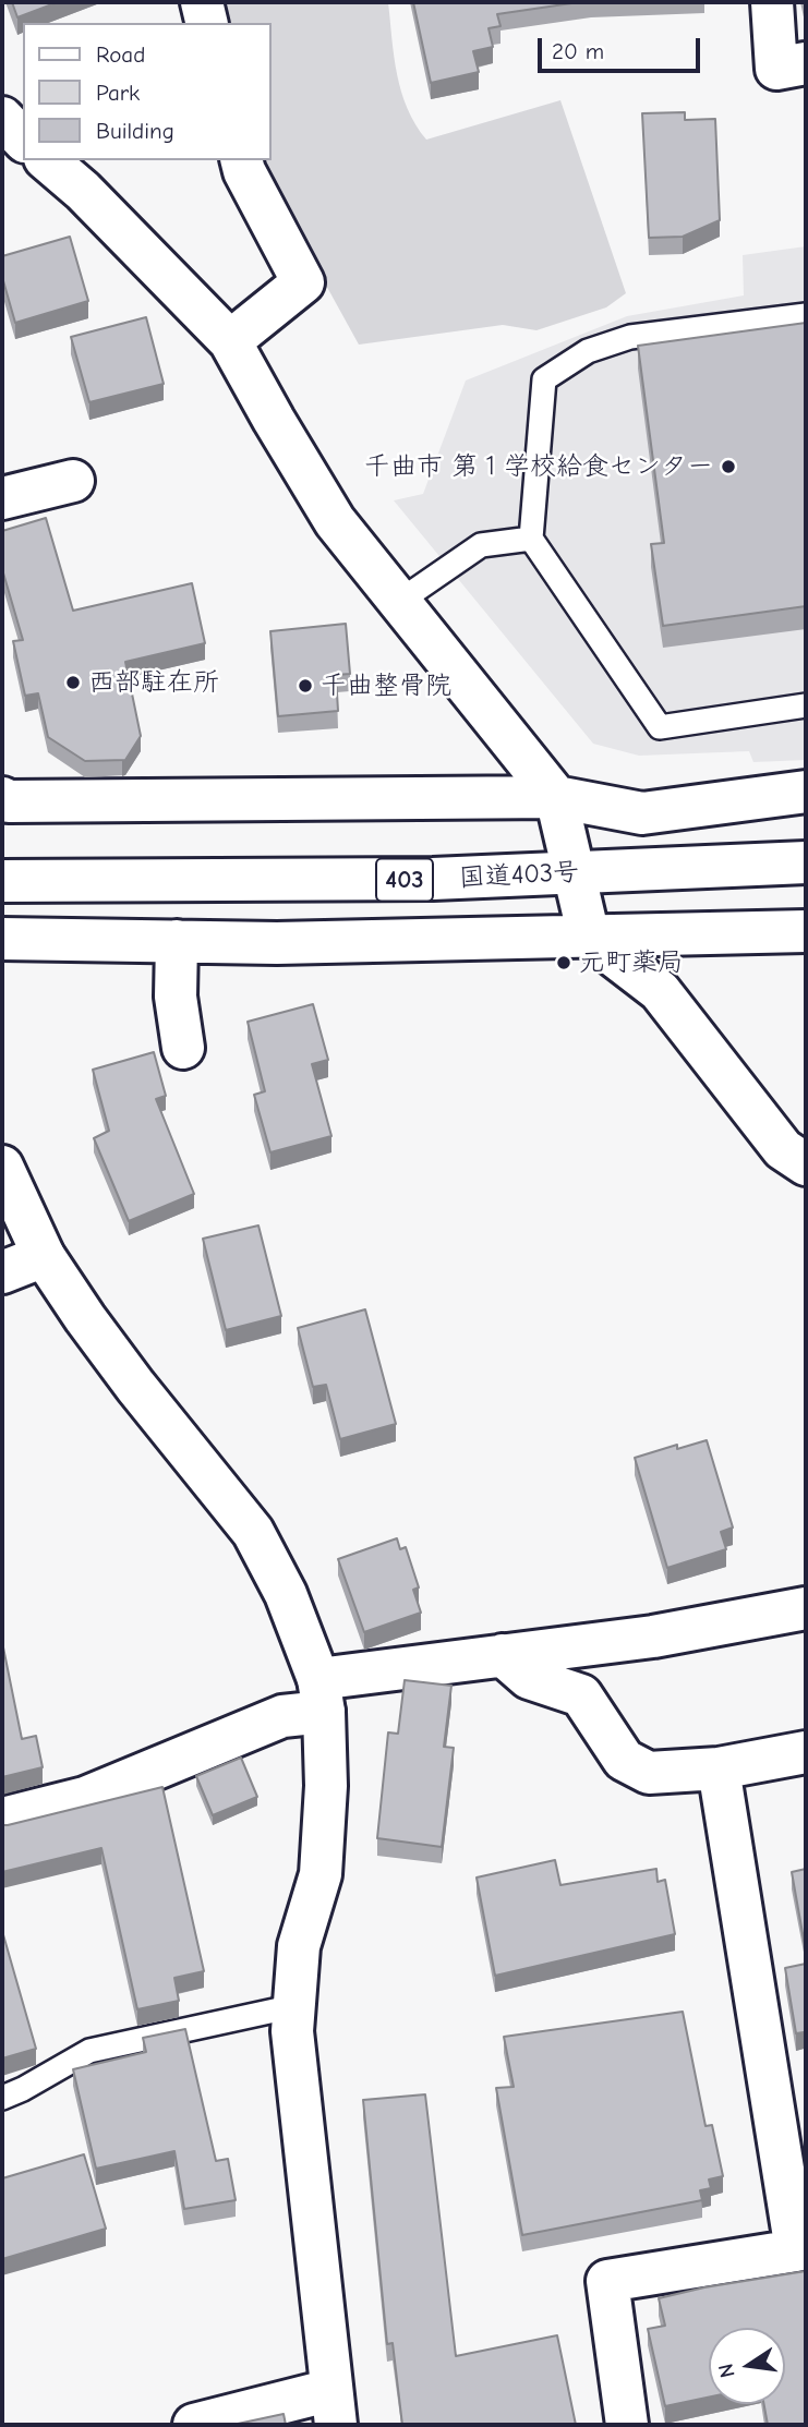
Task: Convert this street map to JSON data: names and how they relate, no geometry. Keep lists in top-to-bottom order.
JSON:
{
  "streets": {
    "main road": ["国道403号", "403"]
  },
  "places": [
    "千曲市 第１学校給食センター",
    "西部駐在所",
    "千曲整骨院",
    "元町薬局"
  ],
  "legend": ["Road", "Park", "Building"],
  "scale_bar": "20 m",
  "north": "left"
}
